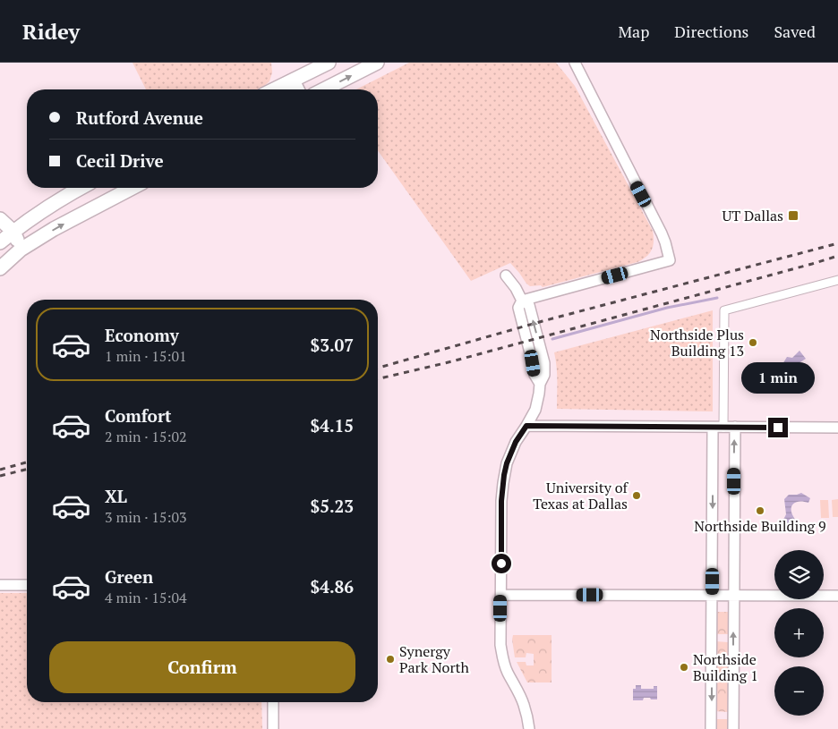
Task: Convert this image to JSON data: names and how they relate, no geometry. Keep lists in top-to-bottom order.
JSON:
{
  "places": {
    "transit": ["UT Dallas"],
    "other": [
      "Northside Plus Building 13",
      "University of Texas at Dallas",
      "Northside Building 9",
      "Synergy Park North",
      "Northside Building 1"
    ]
  },
  "page": {
    "header": "Ridey",
    "nav": ["Map", "Directions", "Saved"],
    "banner": ["Rutford Avenue", "Cecil Drive"],
    "list": [
      {
        "name": "Economy",
        "note": "1 min · 15:01",
        "value": "$3.07"
      },
      {
        "name": "Comfort",
        "note": "2 min · 15:02",
        "value": "$4.15"
      },
      {
        "name": "XL",
        "note": "3 min · 15:03",
        "value": "$5.23"
      },
      {
        "name": "Green",
        "note": "4 min · 15:04",
        "value": "$4.86"
      }
    ],
    "bubble": "1 min",
    "map_buttons": ["+", "−"],
    "buttons": "Confirm"
  }
}
